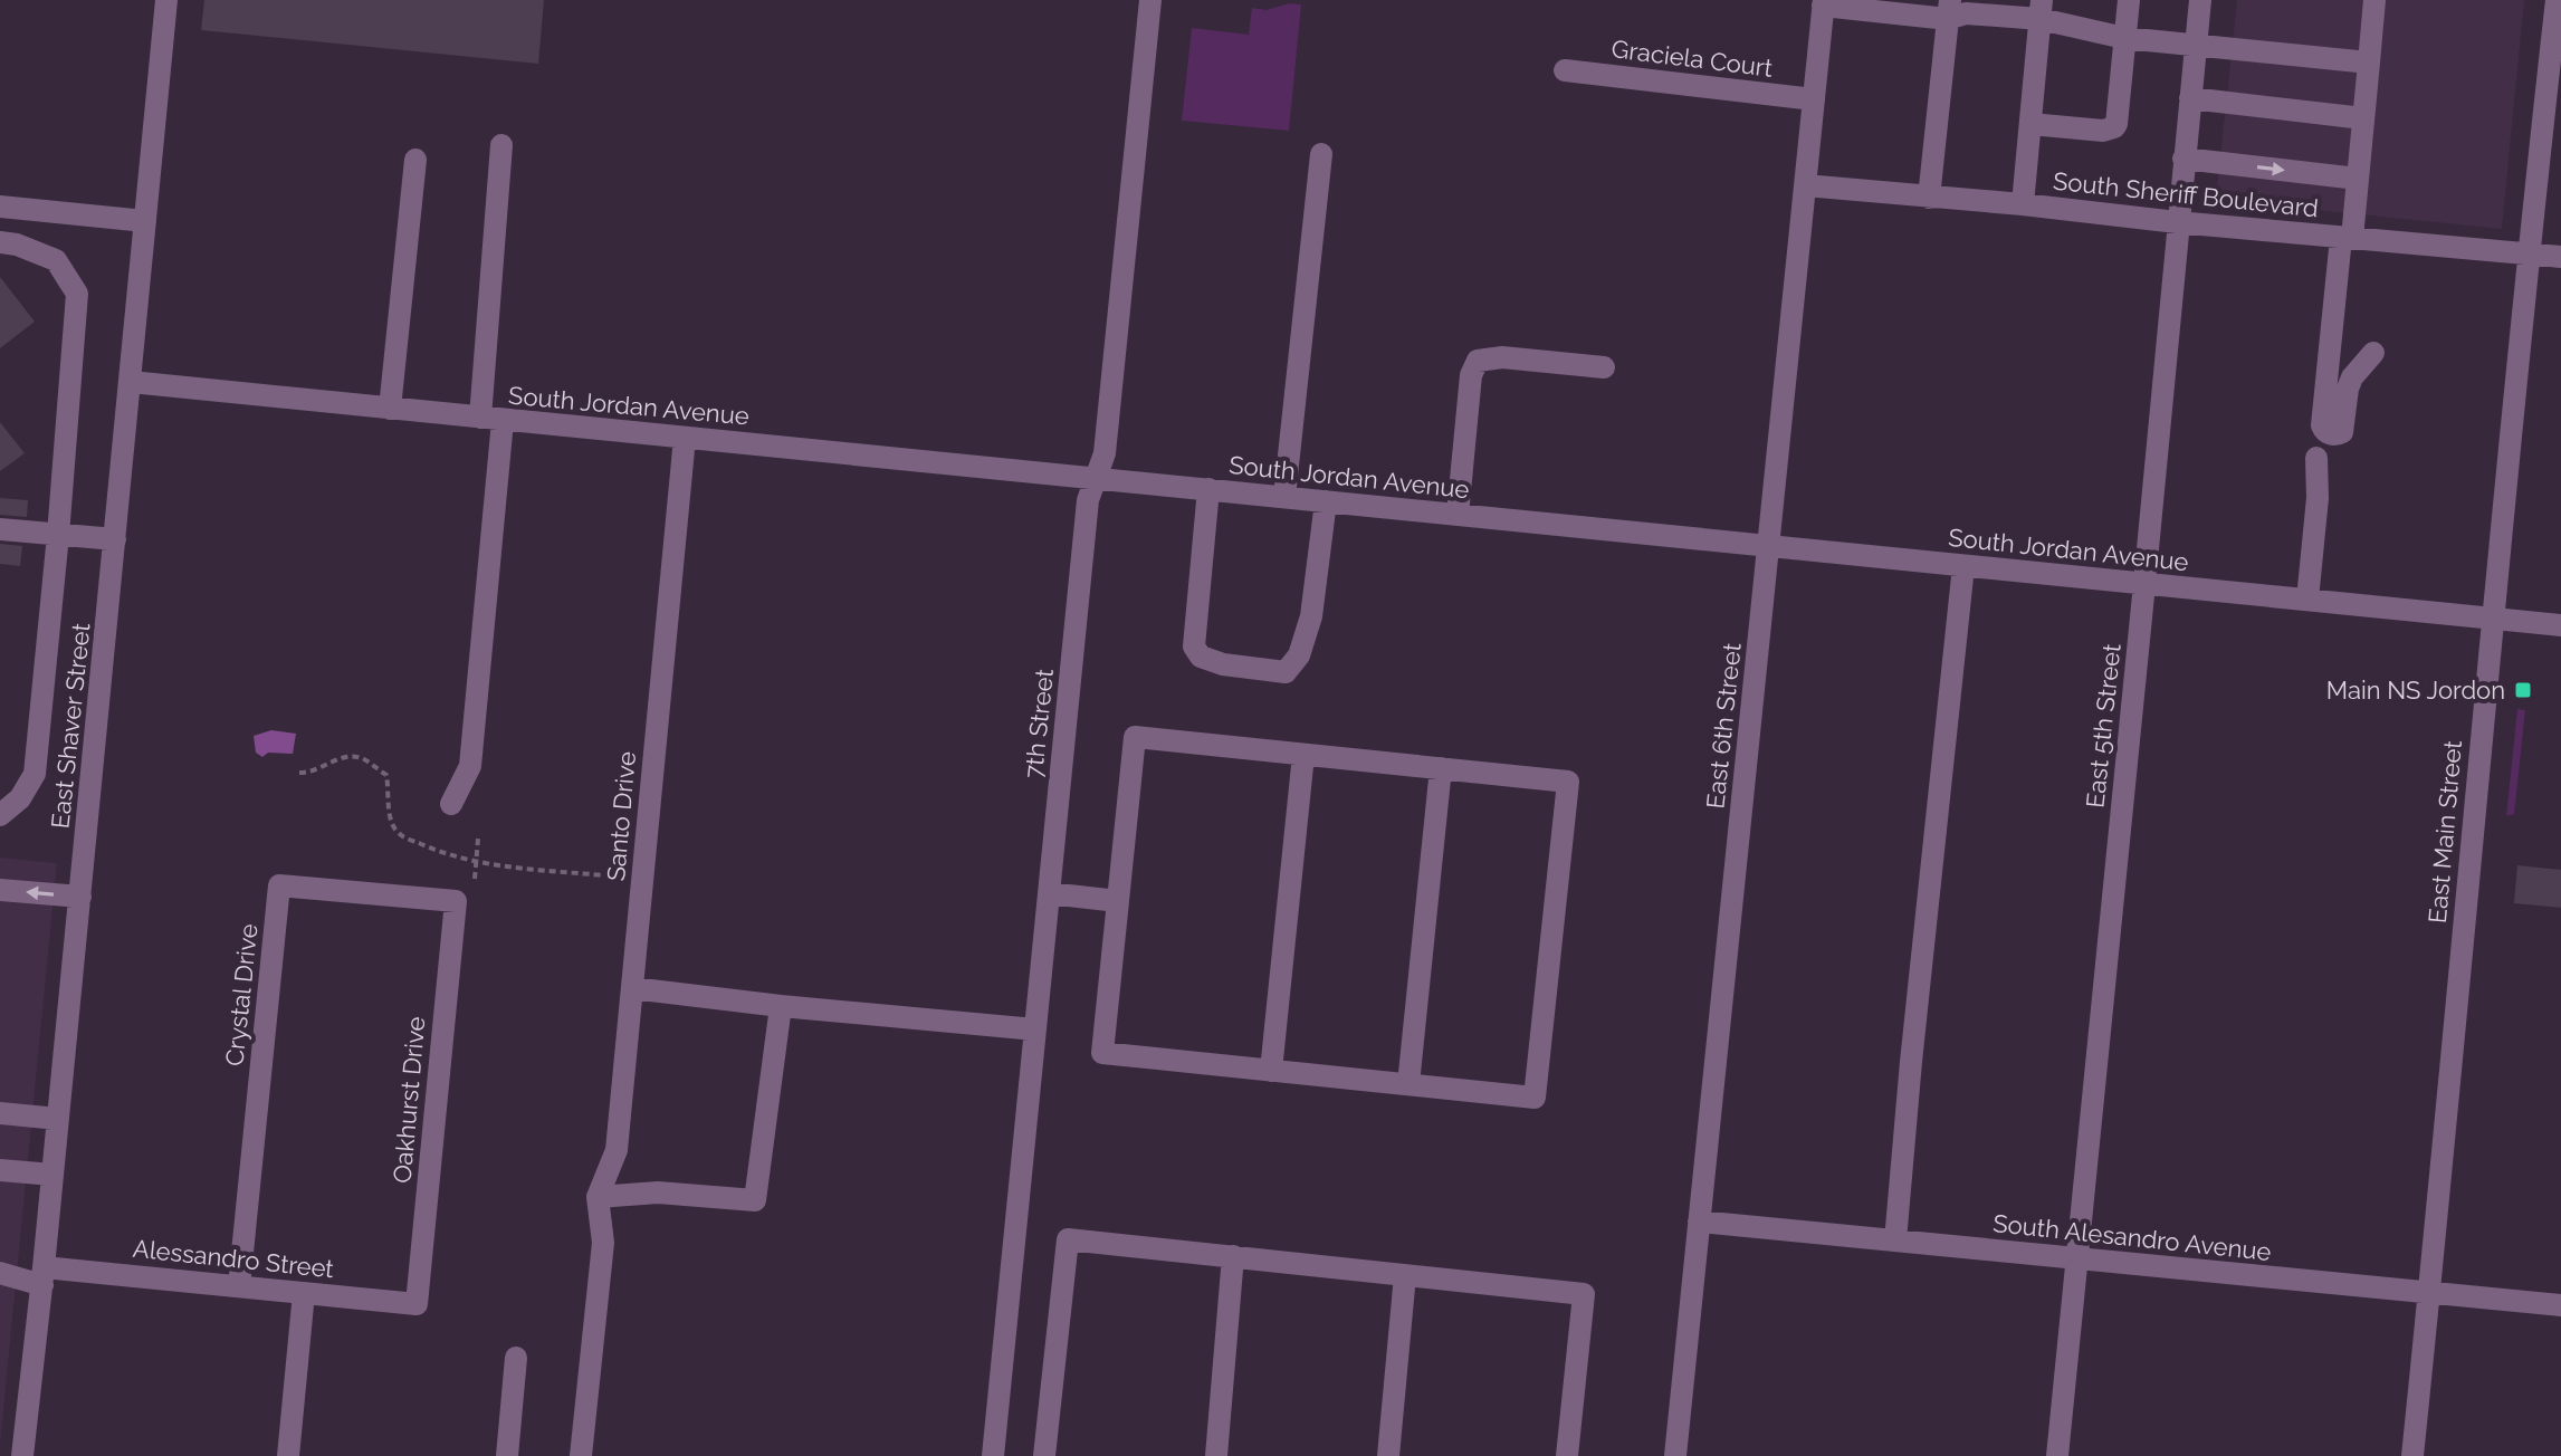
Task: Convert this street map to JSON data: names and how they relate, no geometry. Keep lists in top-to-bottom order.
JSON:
{
  "streets": {
    "street": [
      "Graciela Court",
      "South Sheriff Boulevard",
      "South Jordan Avenue",
      "7th Street",
      "East Shaver Street",
      "East 6th Street",
      "East 5th Street",
      "Santo Drive",
      "East Main Street",
      "Crystal Drive",
      "Oakhurst Drive",
      "South Alesandro Avenue",
      "Alessandro Street"
    ]
  },
  "crossings": [
    ["Graciela Court", "East 6th Street"],
    ["South Sheriff Boulevard", "East 6th Street"],
    ["South Sheriff Boulevard", "East 5th Street"],
    ["South Sheriff Boulevard", "East Main Street"],
    ["South Jordan Avenue", "7th Street"],
    ["South Jordan Avenue", "East Shaver Street"],
    ["South Jordan Avenue", "East 6th Street"],
    ["South Jordan Avenue", "East 5th Street"],
    ["South Jordan Avenue", "Santo Drive"],
    ["South Jordan Avenue", "East Main Street"],
    ["East Shaver Street", "Alessandro Street"],
    ["East 6th Street", "South Alesandro Avenue"],
    ["East 5th Street", "South Alesandro Avenue"],
    ["East Main Street", "South Alesandro Avenue"],
    ["Crystal Drive", "Oakhurst Drive"],
    ["Crystal Drive", "Alessandro Street"],
    ["Oakhurst Drive", "Alessandro Street"]
  ],
  "places": {
    "transit": ["Main NS Jordon"]
  }
}
